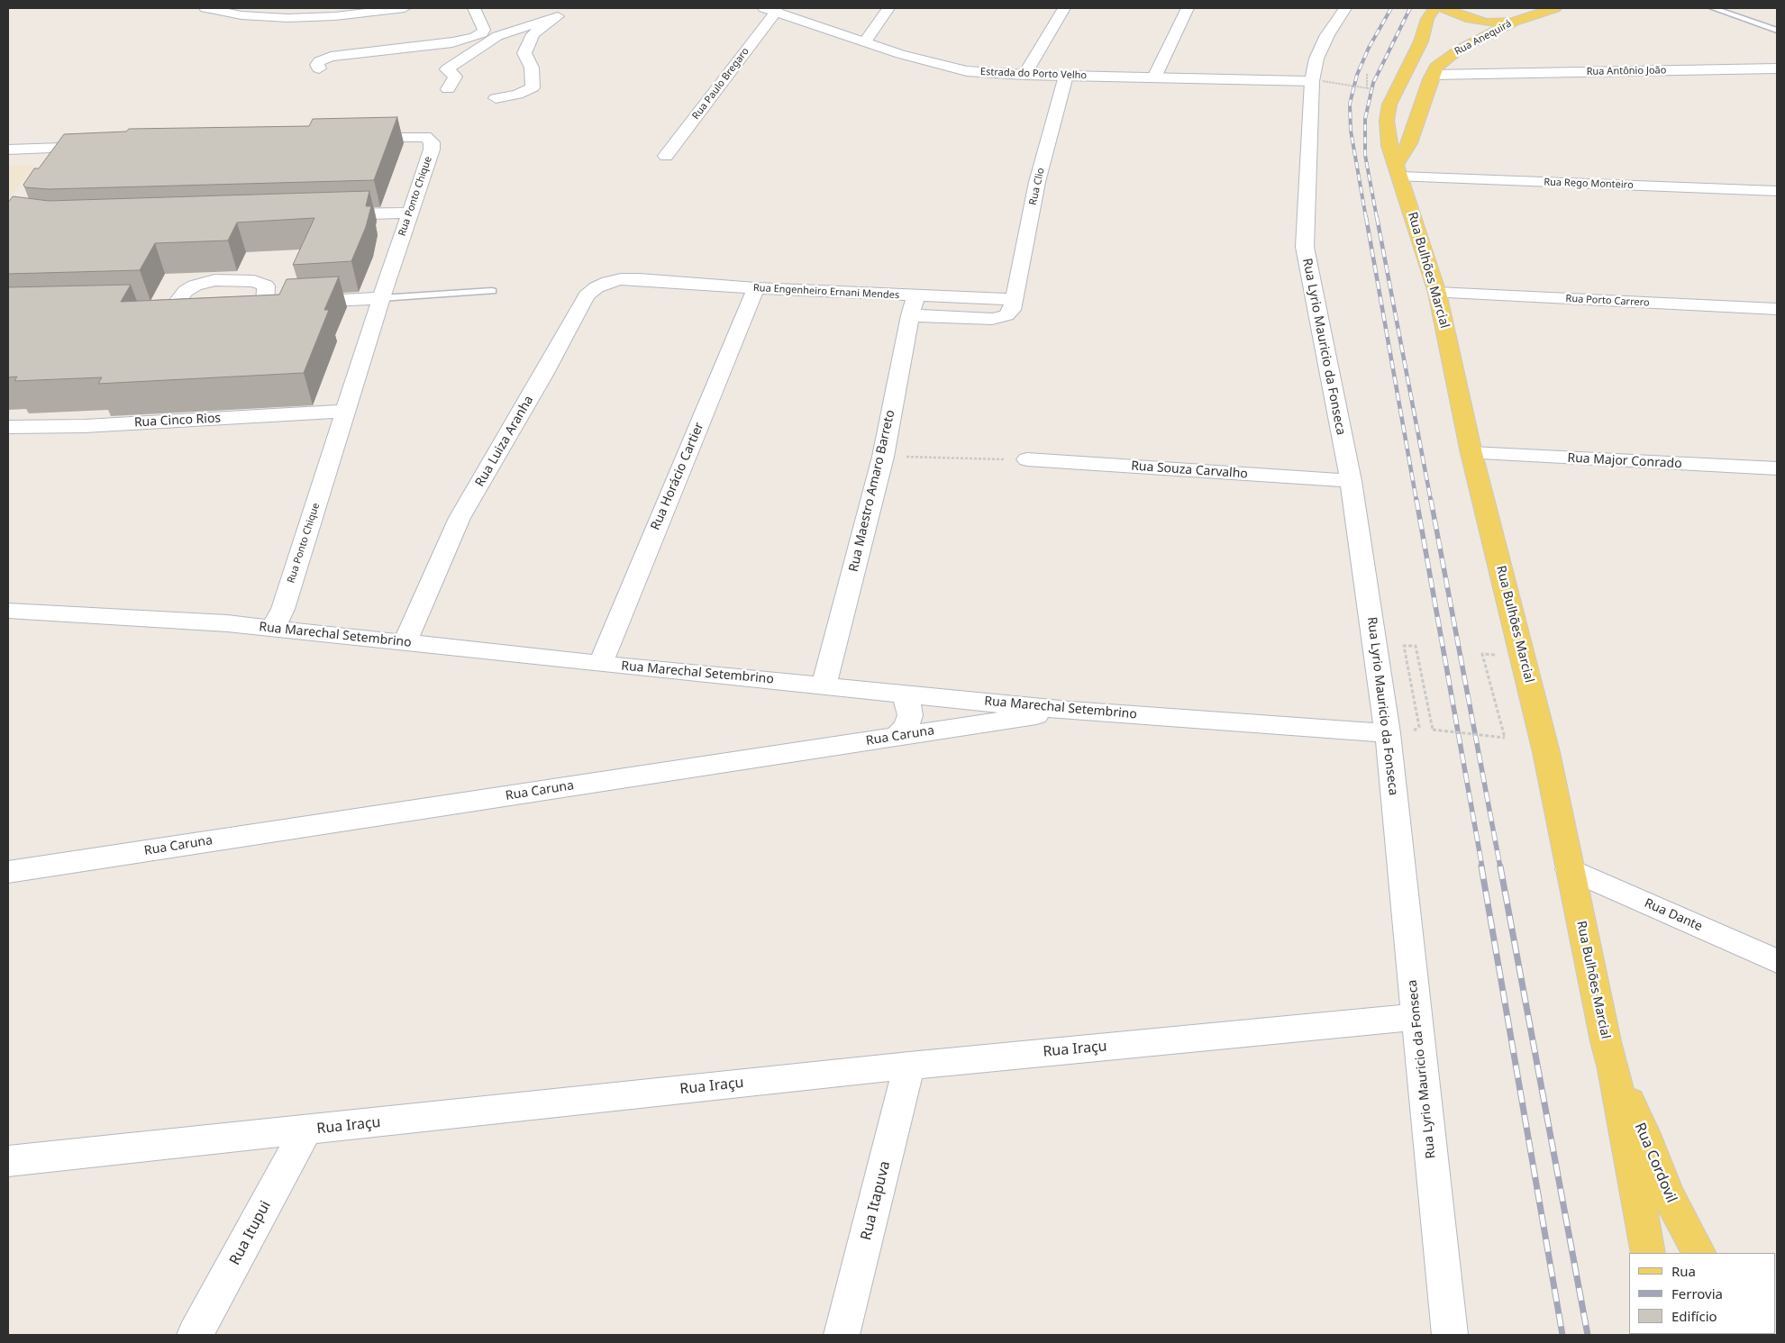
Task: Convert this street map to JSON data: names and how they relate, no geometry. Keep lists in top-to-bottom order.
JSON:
{
  "streets": {
    "main road": ["Rua Anequirá", "Rua Bulhões Marcial", "Rua Cordovil"],
    "street": [
      "Rua Antônio João",
      "Estrada do Porto Velho",
      "Rua Paulo Bregaro",
      "Rua Rego Monteiro",
      "Rua Clio",
      "Rua Ponto Chique",
      "Rua Engenheiro Ernani Mendes",
      "Rua Porto Carrero",
      "Rua Lyrio Mauricio da Fonseca",
      "Rua Cinco Rios",
      "Rua Luiza Aranha",
      "Rua Major Conrado",
      "Rua Souza Carvalho",
      "Rua Horácio Cartier",
      "Rua Maestro Amaro Barreto",
      "Rua Marechal Setembrino",
      "Rua Caruna",
      "Rua Dante",
      "Rua Iraçu",
      "Rua Itapuva",
      "Rua Itupui"
    ]
  },
  "crossings": [
    ["Rua Anequirá", "Rua Antônio João"],
    ["Rua Anequirá", "Rua Rego Monteiro"],
    ["Rua Anequirá", "Rua Bulhões Marcial"],
    ["Estrada do Porto Velho", "Rua Paulo Bregaro"],
    ["Estrada do Porto Velho", "Rua Clio"],
    ["Estrada do Porto Velho", "Rua Lyrio Mauricio da Fonseca"],
    ["Rua Rego Monteiro", "Rua Bulhões Marcial"],
    ["Rua Clio", "Rua Engenheiro Ernani Mendes"],
    ["Rua Ponto Chique", "Rua Cinco Rios"],
    ["Rua Ponto Chique", "Rua Marechal Setembrino"],
    ["Rua Bulhões Marcial", "Rua Porto Carrero"],
    ["Rua Bulhões Marcial", "Rua Major Conrado"],
    ["Rua Bulhões Marcial", "Rua Dante"],
    ["Rua Bulhões Marcial", "Rua Cordovil"],
    ["Rua Engenheiro Ernani Mendes", "Rua Luiza Aranha"],
    ["Rua Engenheiro Ernani Mendes", "Rua Horácio Cartier"],
    ["Rua Engenheiro Ernani Mendes", "Rua Maestro Amaro Barreto"],
    ["Rua Lyrio Mauricio da Fonseca", "Rua Souza Carvalho"],
    ["Rua Lyrio Mauricio da Fonseca", "Rua Marechal Setembrino"],
    ["Rua Lyrio Mauricio da Fonseca", "Rua Iraçu"],
    ["Rua Luiza Aranha", "Rua Marechal Setembrino"],
    ["Rua Horácio Cartier", "Rua Marechal Setembrino"],
    ["Rua Maestro Amaro Barreto", "Rua Marechal Setembrino"],
    ["Rua Marechal Setembrino", "Rua Caruna"],
    ["Rua Iraçu", "Rua Itapuva"],
    ["Rua Iraçu", "Rua Itupui"]
  ],
  "legend": ["Rua", "Ferrovia", "Edifício"]
}
